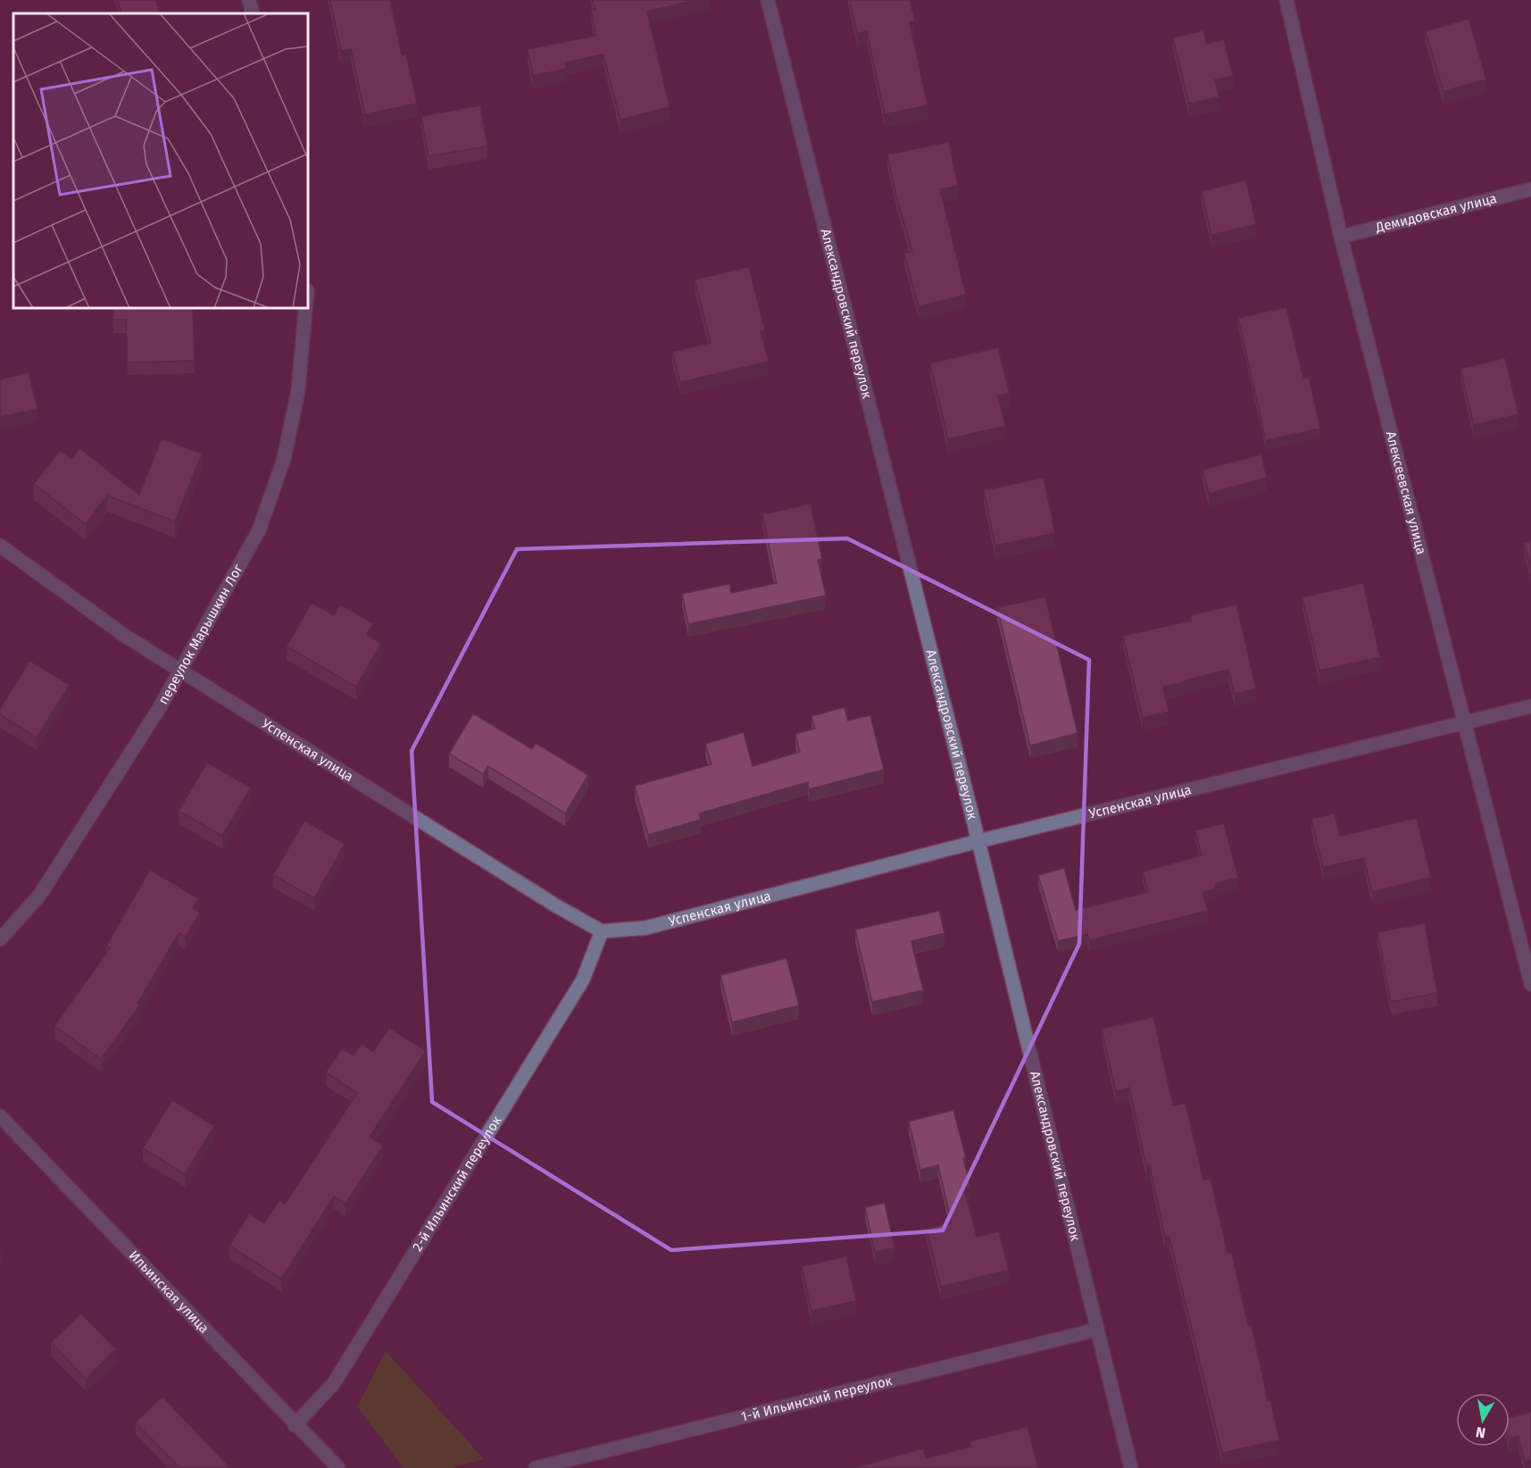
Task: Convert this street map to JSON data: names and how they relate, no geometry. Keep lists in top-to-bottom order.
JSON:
{
  "streets": {
    "street": [
      "Демидовская улица",
      "Александровский переулок",
      "Алексеевская улица",
      "переулок Марышкин Лог",
      "Успенская улица",
      "2-й Ильинский переулок",
      "Ильинская улица",
      "1-й Ильинский переулок"
    ]
  },
  "crossings": [
    ["Демидовская улица", "Алексеевская улица"],
    ["Александровский переулок", "Успенская улица"],
    ["Александровский переулок", "1-й Ильинский переулок"],
    ["Алексеевская улица", "Успенская улица"],
    ["переулок Марышкин Лог", "Успенская улица"],
    ["Успенская улица", "2-й Ильинский переулок"],
    ["2-й Ильинский переулок", "Ильинская улица"]
  ],
  "north": "bottom"
}
